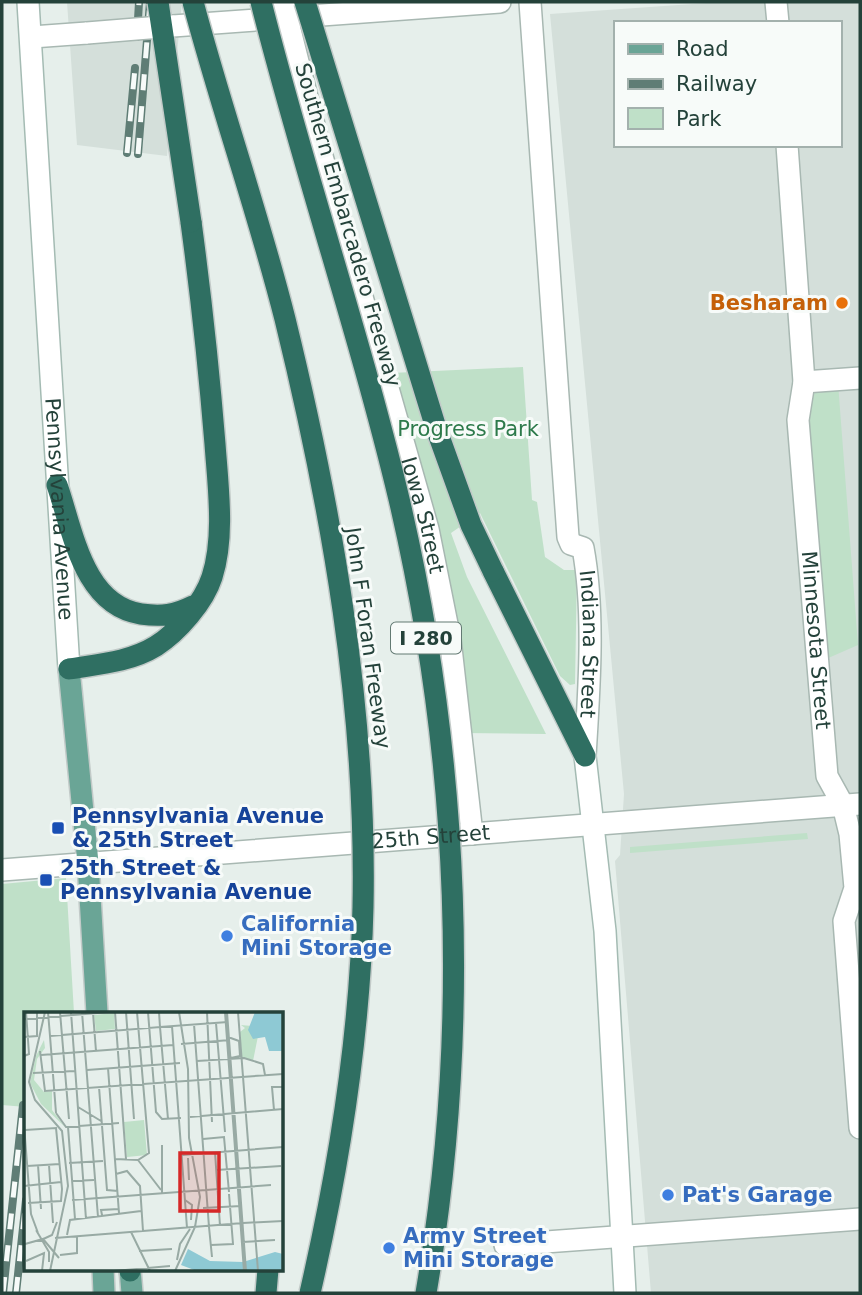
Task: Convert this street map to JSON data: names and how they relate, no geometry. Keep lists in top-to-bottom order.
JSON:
{
  "streets": {
    "highway": ["Southern Embarcadero Freeway", "John F Foran Freeway", "I 280"],
    "main road": ["Pennsylvania Avenue"],
    "street": [
      "Iowa Street",
      "Minnesota Street",
      "Indiana Street",
      "25th Street"
    ]
  },
  "crossings": [
    ["Pennsylvania Avenue", "25th Street"],
    ["Iowa Street", "25th Street"],
    ["Minnesota Street", "25th Street"],
    ["Indiana Street", "25th Street"]
  ],
  "parks": ["Progress Park"],
  "places": {
    "other": [
      "Besharam",
      "California Mini Storage",
      "Pat's Garage",
      "Army Street Mini Storage"
    ],
    "transit": ["Pennsylvania Avenue & 25th Street", "25th Street & Pennsylvania Avenue"]
  },
  "legend": ["Road", "Railway", "Park"]
}
